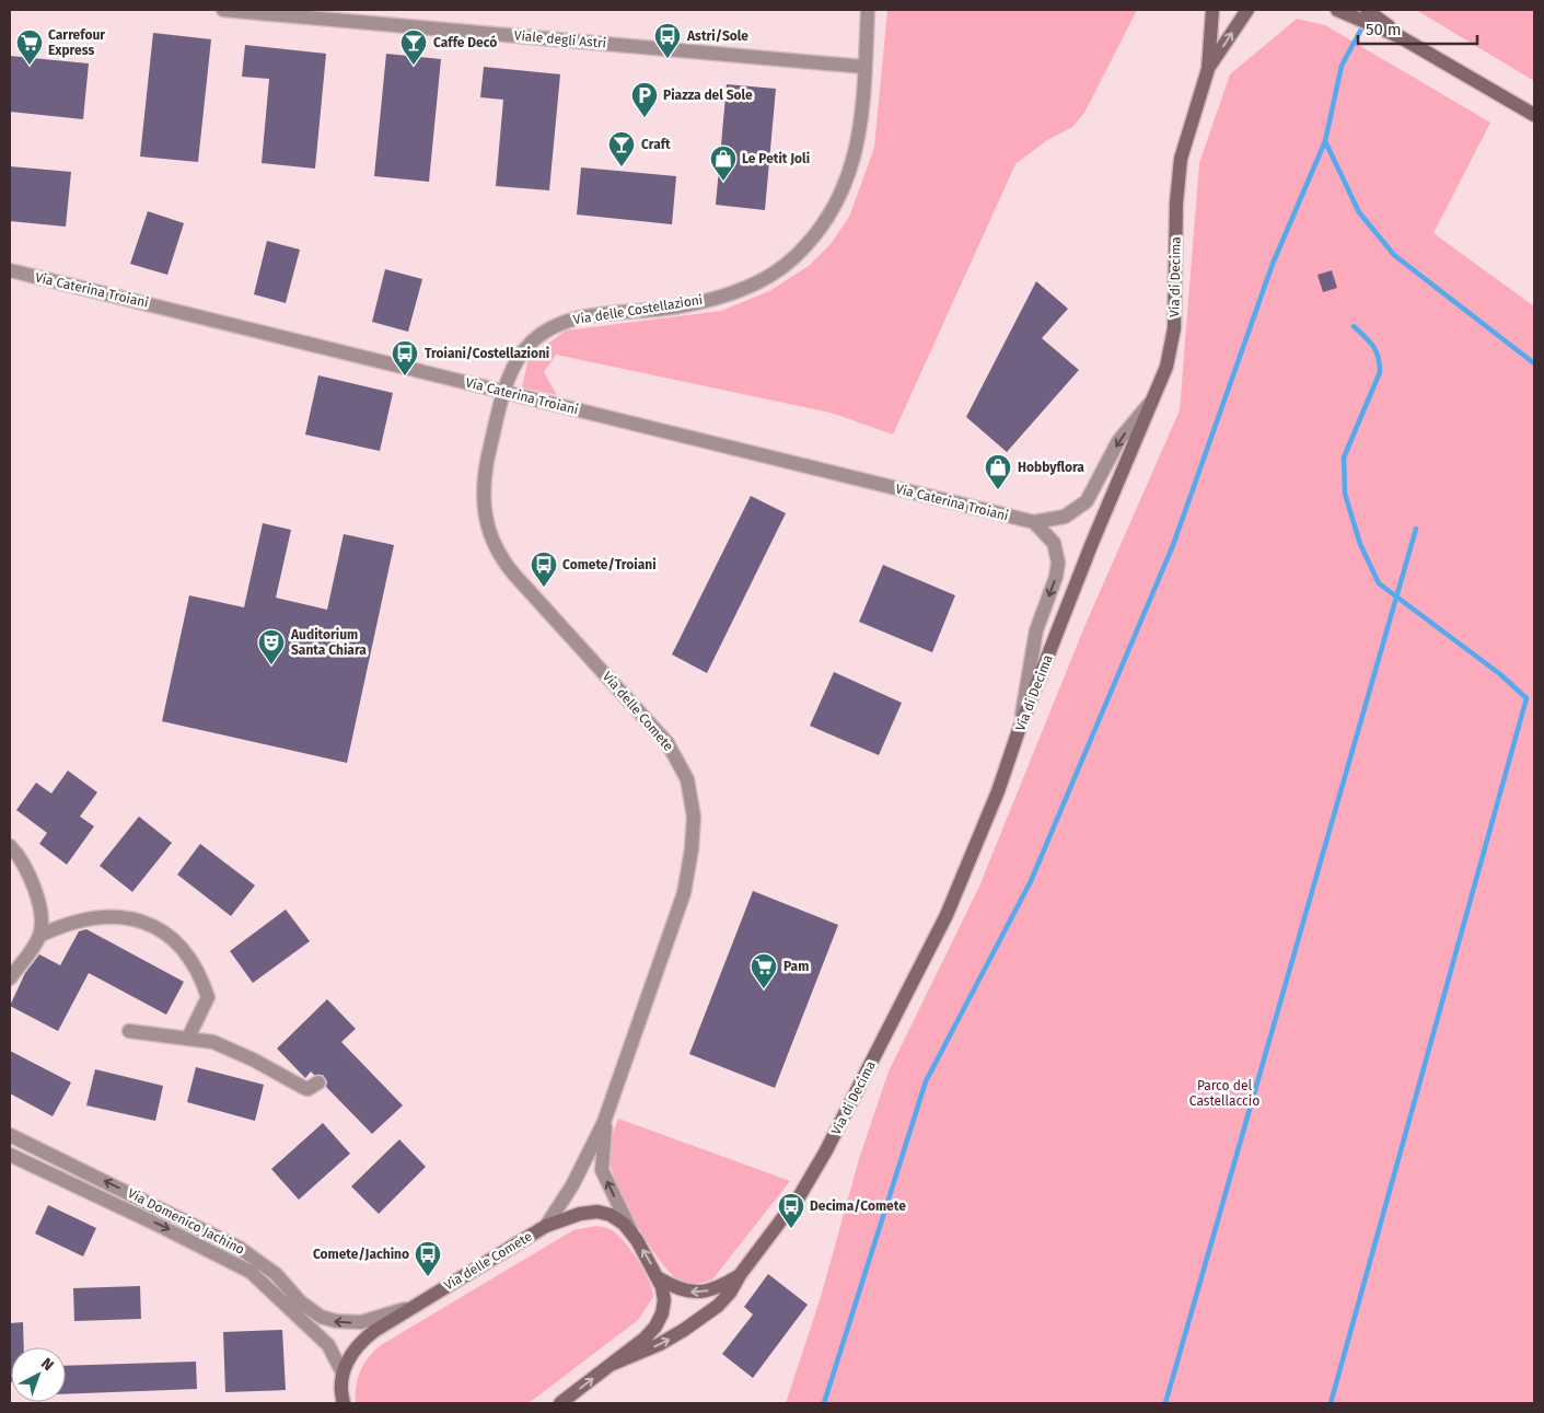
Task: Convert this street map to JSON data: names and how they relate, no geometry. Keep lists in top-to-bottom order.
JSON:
{
  "streets": {
    "street": [
      "Viale degli Astri",
      "Via di Decima",
      "Via Caterina Troiani",
      "Via delle Costellazioni",
      "Via delle Comete",
      "Via Domenico Jachino"
    ]
  },
  "crossings": [
    ["Viale degli Astri", "Via delle Costellazioni"],
    ["Via di Decima", "Via Caterina Troiani"],
    ["Via Caterina Troiani", "Via delle Costellazioni"],
    ["Via Caterina Troiani", "Via delle Comete"],
    ["Via delle Costellazioni", "Via delle Comete"],
    ["Via delle Comete", "Via Domenico Jachino"]
  ],
  "parks": ["Parco del Castellaccio"],
  "places": {
    "bus stop": [
      "Astri/Sole",
      "Troiani/Costellazioni",
      "Comete/Troiani",
      "Decima/Comete",
      "Comete/Jachino"
    ],
    "supermarket": ["Carrefour Express", "Pam"],
    "bar": ["Caffe Decó", "Craft"],
    "parking": ["Piazza del Sole"],
    "shop": ["Le Petit Joli", "Hobbyflora"],
    "theatre": ["Auditorium Santa Chiara"]
  },
  "scale_bar": "50 m",
  "north": "top right"
}
